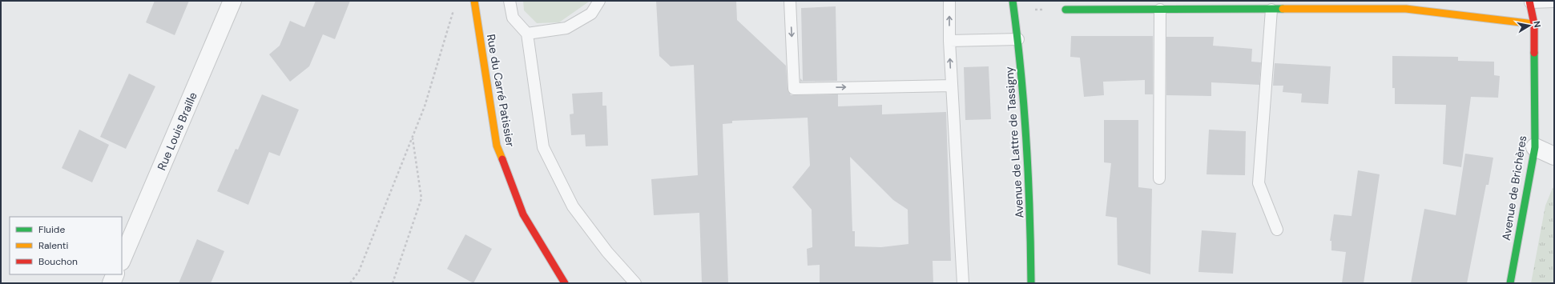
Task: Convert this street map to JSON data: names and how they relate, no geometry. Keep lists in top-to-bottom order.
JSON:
{
  "streets": {
    "street": [
      "Rue du Carré Patissier",
      "Rue Louis Braille",
      "Avenue de Lattre de Tassigny",
      "Avenue de Brichères"
    ]
  },
  "legend": ["Fluide", "Ralenti", "Bouchon"],
  "north": "right"
}
